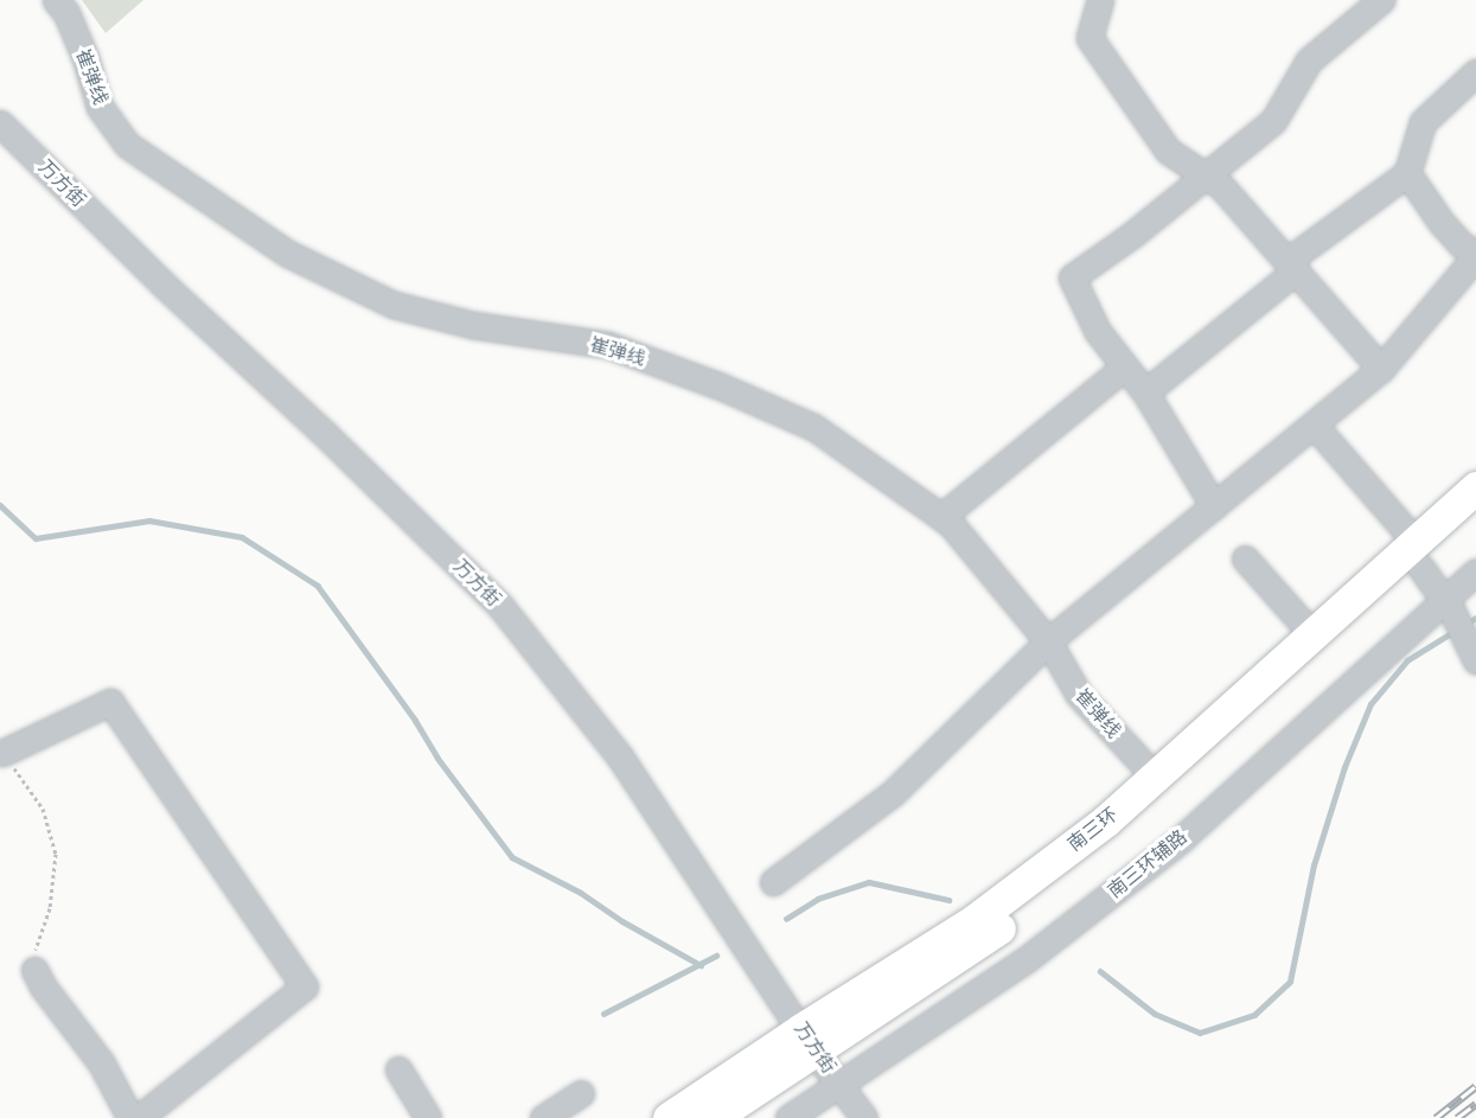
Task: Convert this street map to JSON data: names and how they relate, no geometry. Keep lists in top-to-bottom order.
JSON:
{
  "streets": {
    "main road": ["南三环"],
    "street": ["崔弹线", "万方街", "南三环辅路"]
  },
  "crossings": [
    ["崔弹线", "南三环"],
    ["万方街", "南三环"],
    ["万方街", "南三环辅路"]
  ]
}
